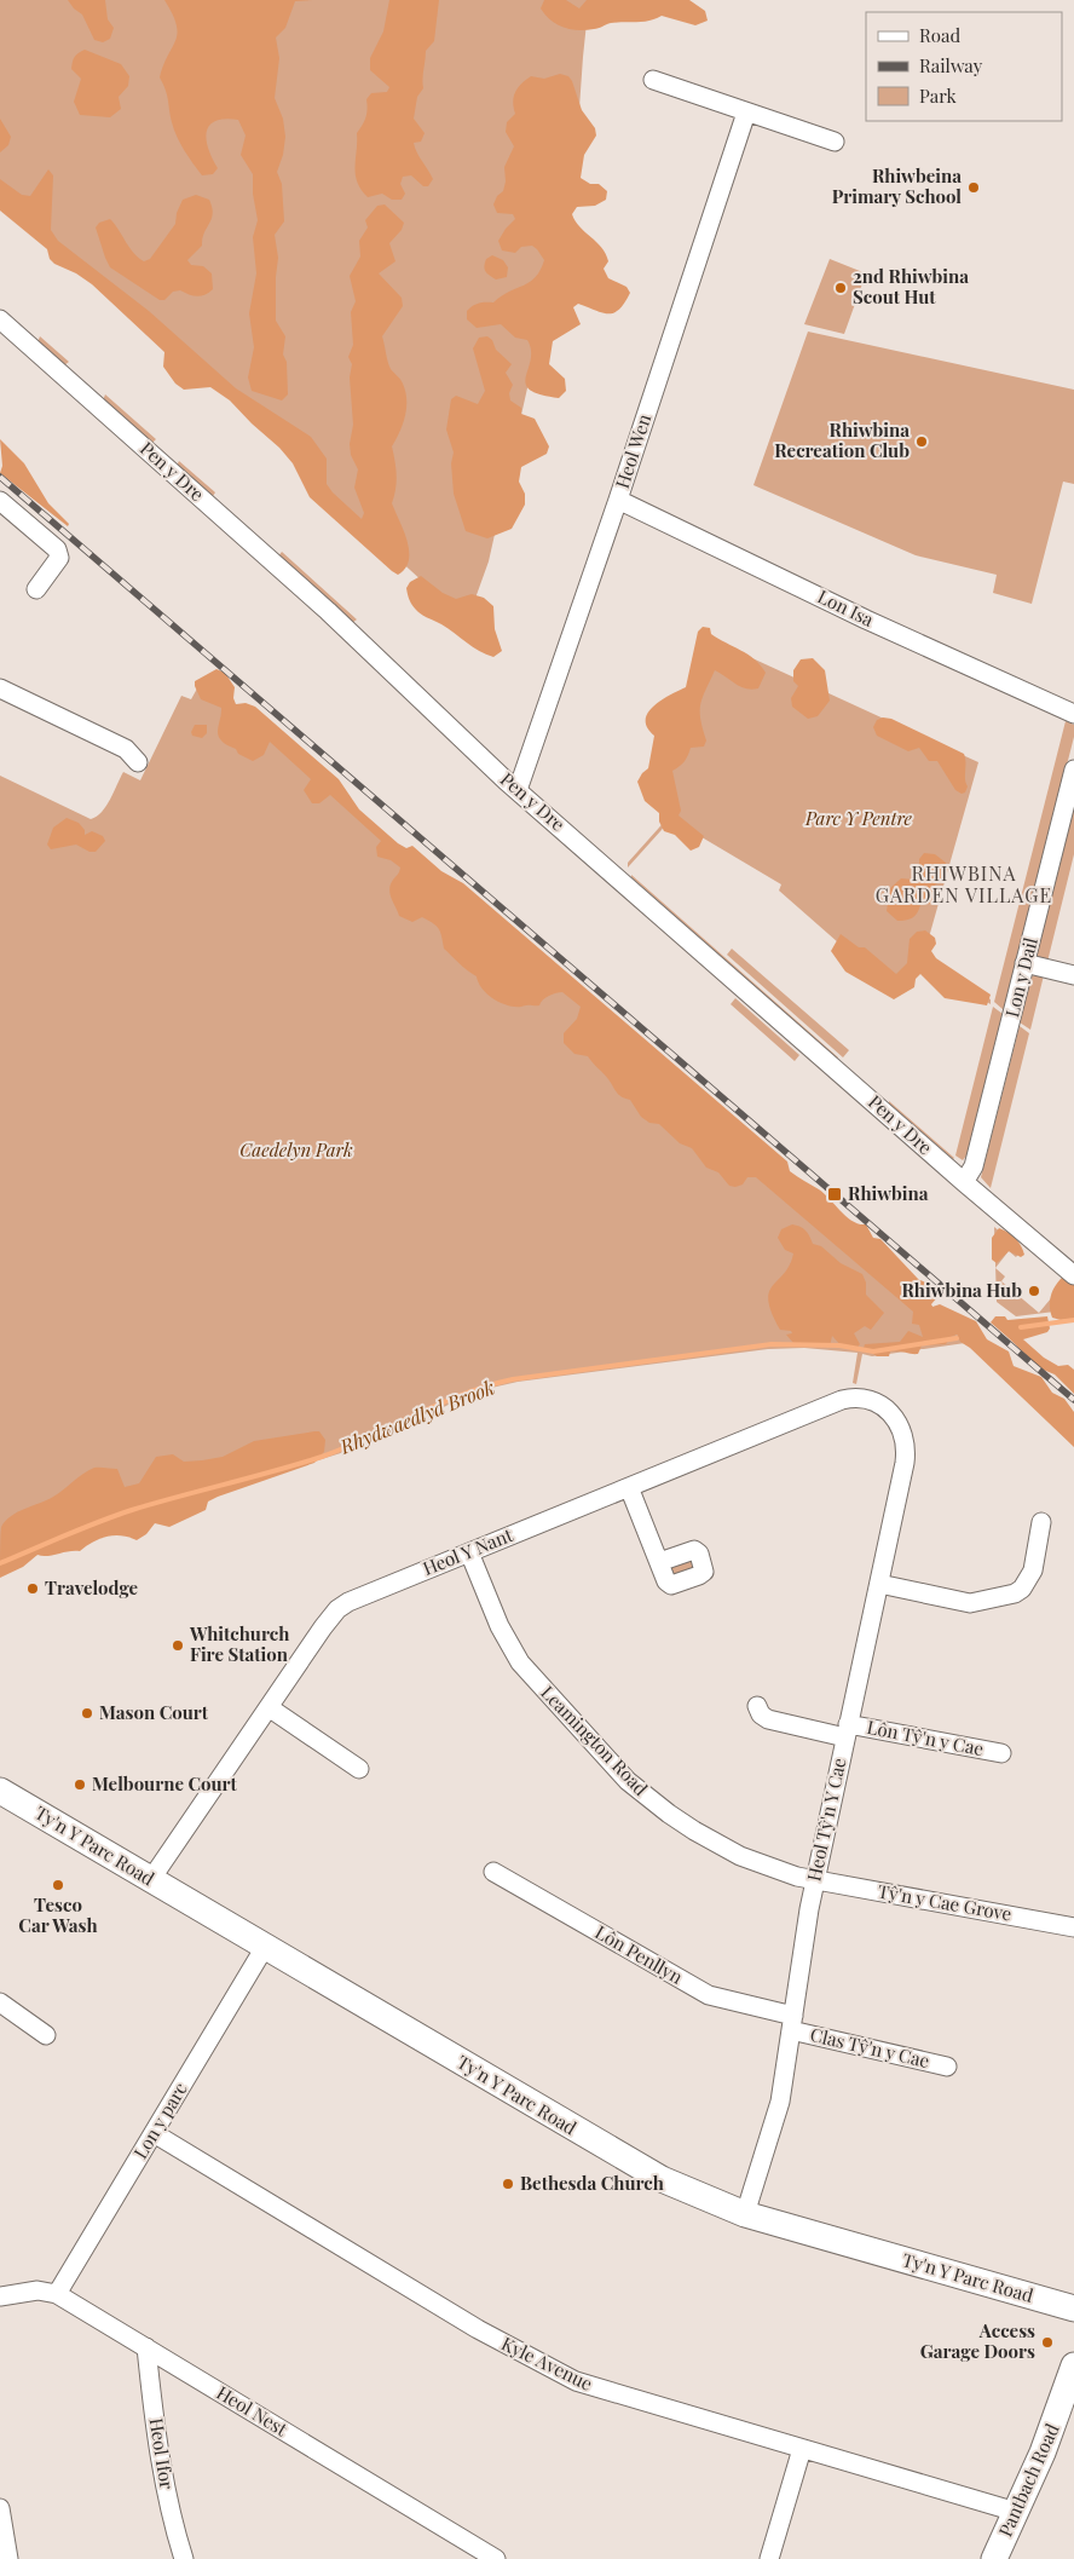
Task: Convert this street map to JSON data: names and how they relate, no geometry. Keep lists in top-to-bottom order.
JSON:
{
  "streets": {
    "street": [
      "Heol Wen",
      "Pen y Dre",
      "Lon Isa",
      "Lon y Dail",
      "Heol Y Nant",
      "Lôn Tŷ'n y Cae",
      "Leamington Road",
      "Heol Tŷ'n Y Cae",
      "Ty'n Y Parc Road",
      "Tŷ'n y Cae Grove",
      "Lôn Penllyn",
      "Clas Tŷ'n y Cae",
      "Lon y parc",
      "Kyle Avenue",
      "Heol Nest",
      "Heol Ifor",
      "Pantbach Road"
    ]
  },
  "crossings": [
    ["Heol Wen", "Pen y Dre"],
    ["Heol Wen", "Lon Isa"],
    ["Pen y Dre", "Lon y Dail"],
    ["Heol Y Nant", "Leamington Road"],
    ["Heol Y Nant", "Heol Tŷ'n Y Cae"],
    ["Heol Y Nant", "Ty'n Y Parc Road"],
    ["Lôn Tŷ'n y Cae", "Heol Tŷ'n Y Cae"],
    ["Leamington Road", "Heol Tŷ'n Y Cae"],
    ["Leamington Road", "Tŷ'n y Cae Grove"],
    ["Heol Tŷ'n Y Cae", "Ty'n Y Parc Road"],
    ["Heol Tŷ'n Y Cae", "Tŷ'n y Cae Grove"],
    ["Heol Tŷ'n Y Cae", "Lôn Penllyn"],
    ["Heol Tŷ'n Y Cae", "Clas Tŷ'n y Cae"],
    ["Ty'n Y Parc Road", "Lon y parc"],
    ["Lôn Penllyn", "Clas Tŷ'n y Cae"],
    ["Lon y parc", "Kyle Avenue"],
    ["Lon y parc", "Heol Nest"],
    ["Kyle Avenue", "Pantbach Road"],
    ["Heol Nest", "Heol Ifor"]
  ],
  "districts": ["RHIWBINA GARDEN VILLAGE"],
  "water": ["Rhydwaedlyd Brook"],
  "parks": ["Parc Y Pentre", "Caedelyn Park"],
  "places": {
    "other": [
      "Rhiwbeina Primary School",
      "2nd Rhiwbina Scout Hut",
      "Rhiwbina Recreation Club",
      "Rhiwbina Hub",
      "Travelodge",
      "Whitchurch Fire Station",
      "Mason Court",
      "Melbourne Court",
      "Tesco Car Wash",
      "Bethesda Church",
      "Access Garage Doors"
    ],
    "transit": ["Rhiwbina"]
  },
  "legend": ["Road", "Railway", "Park"]
}
